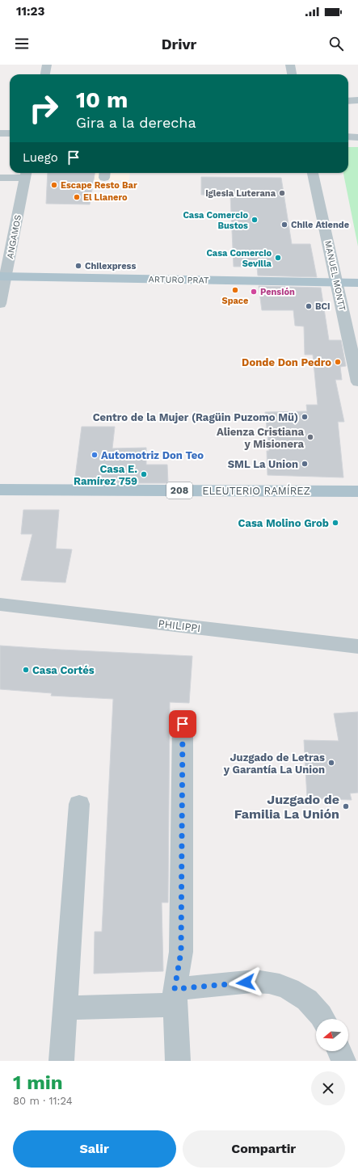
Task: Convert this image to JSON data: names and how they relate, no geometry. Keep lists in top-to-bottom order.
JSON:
{
  "streets": {
    "main road": ["ARTURO PRAT", "208", "ELEUTERIO RAMÍREZ"],
    "street": ["ANGAMOS", "MANUEL MONTT", "PHILIPPI"]
  },
  "crossings": [
    ["ANGAMOS", "ARTURO PRAT"],
    ["MANUEL MONTT", "ARTURO PRAT"]
  ],
  "places": [
    "Escape Resto Bar",
    "Iglesia Luterana",
    "El Llanero",
    "Casa Comercio Bustos",
    "Chile Atiende",
    "Casa Comercio Sevilla",
    "Chilexpress",
    "Space",
    "Pensión",
    "BCI",
    "Donde Don Pedro",
    "Centro de la Mujer (Ragüin Puzomo Mü)",
    "Alienza Cristiana y Misionera",
    "Automotriz Don Teo",
    "SML La Union",
    "Casa E. Ramírez 759",
    "Casa Molino Grob",
    "Casa Cortés",
    "Juzgado de Letras y Garantía La Union",
    "Juzgado de Familia La Unión"
  ],
  "north": "left",
  "page": {
    "status": "11:23",
    "header": "Drivr",
    "turn": ["10 m", "Gira a la derecha"],
    "then": "Luego",
    "heading": ["1 min", "80 m · 11:24"],
    "buttons": ["Salir", "Compartir"]
  }
}
